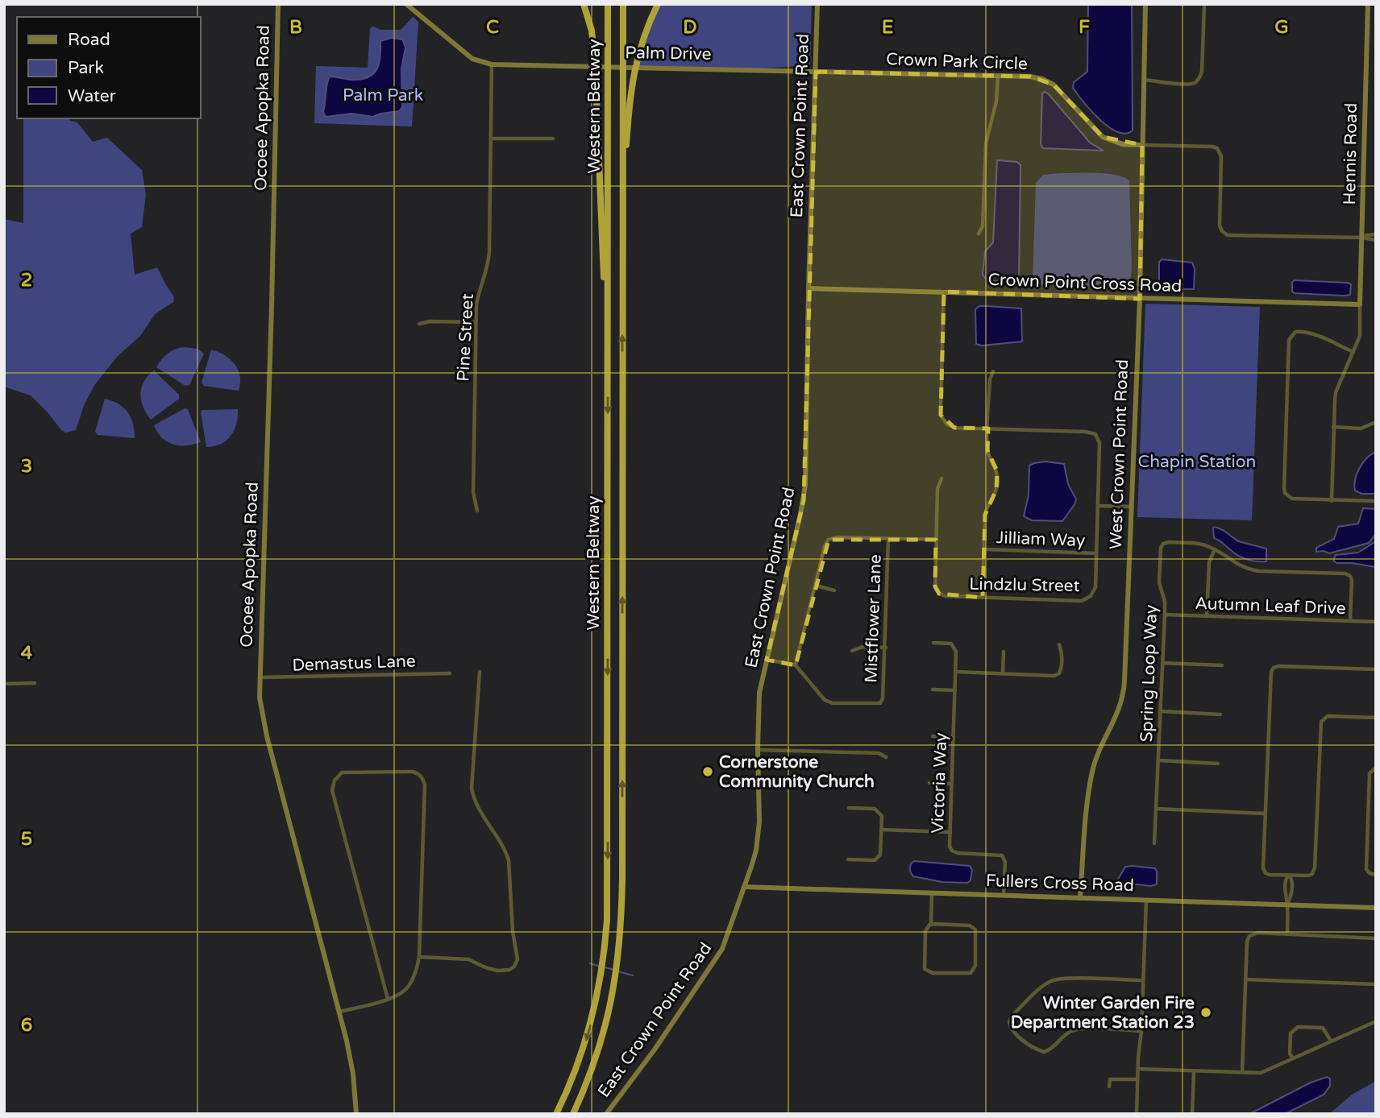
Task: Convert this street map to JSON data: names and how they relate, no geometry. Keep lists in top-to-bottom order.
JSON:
{
  "streets": {
    "highway": ["Western Beltway"],
    "street": [
      "Palm Drive",
      "Crown Park Circle",
      "Ocoee Apopka Road",
      "East Crown Point Road",
      "Hennis Road",
      "Crown Point Cross Road",
      "Pine Street",
      "West Crown Point Road",
      "Jilliam Way",
      "Lindzlu Street",
      "Autumn Leaf Drive",
      "Mistflower Lane",
      "Demastus Lane",
      "Spring Loop Way",
      "Victoria Way",
      "Fullers Cross Road"
    ]
  },
  "crossings": [
    ["Palm Drive", "Crown Park Circle"],
    ["Palm Drive", "East Crown Point Road"],
    ["Palm Drive", "Pine Street"],
    ["Crown Park Circle", "East Crown Point Road"],
    ["Crown Park Circle", "Hennis Road"],
    ["Crown Park Circle", "West Crown Point Road"],
    ["Ocoee Apopka Road", "Demastus Lane"],
    ["East Crown Point Road", "Crown Point Cross Road"],
    ["East Crown Point Road", "Fullers Cross Road"],
    ["Hennis Road", "Crown Point Cross Road"],
    ["Crown Point Cross Road", "West Crown Point Road"],
    ["West Crown Point Road", "Fullers Cross Road"],
    ["Jilliam Way", "Lindzlu Street"],
    ["Autumn Leaf Drive", "Spring Loop Way"],
    ["Victoria Way", "Fullers Cross Road"]
  ],
  "parks": ["Palm Park", "Chapin Station"],
  "places": ["Cornerstone Community Church", "Winter Garden Fire Department Station 23"],
  "legend": ["Road", "Park", "Water"],
  "grid": {
    "columns": [
      "B",
      "C",
      "D",
      "E",
      "F",
      "G"
    ],
    "rows": [
      "2",
      "3",
      "4",
      "5",
      "6"
    ]
  }
}
